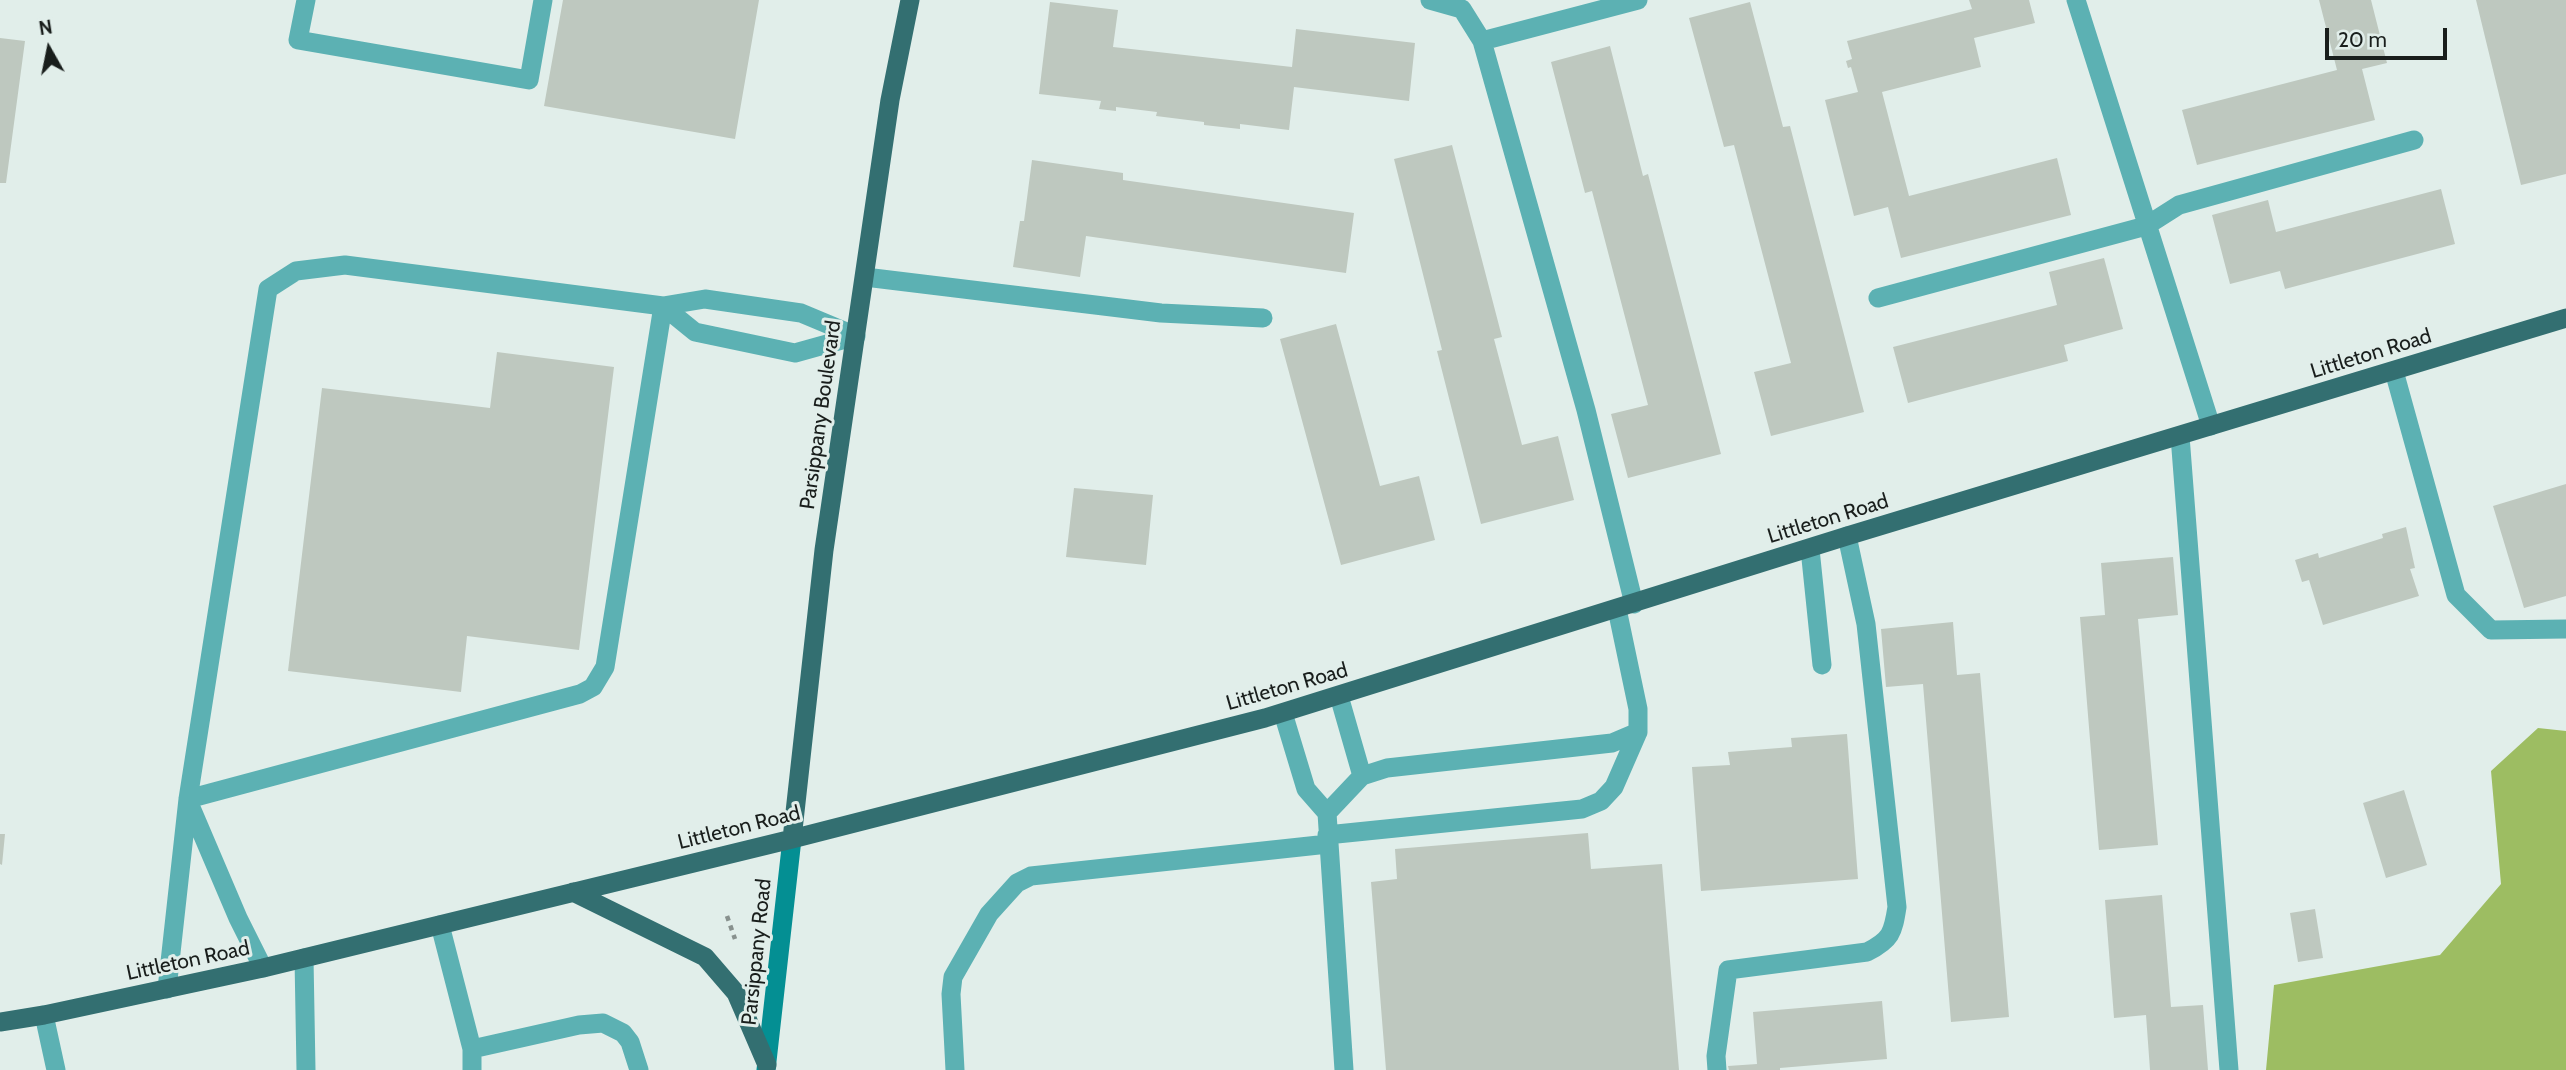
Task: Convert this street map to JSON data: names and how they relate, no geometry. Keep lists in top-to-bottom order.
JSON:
{
  "streets": {
    "main road": ["Littleton Road", "Parsippany Boulevard", "Parsippany Road"]
  },
  "crossings": [
    ["Littleton Road", "Parsippany Boulevard"],
    ["Littleton Road", "Parsippany Road"],
    ["Parsippany Boulevard", "Parsippany Road"]
  ],
  "scale_bar": "20 m",
  "north": "top"
}
